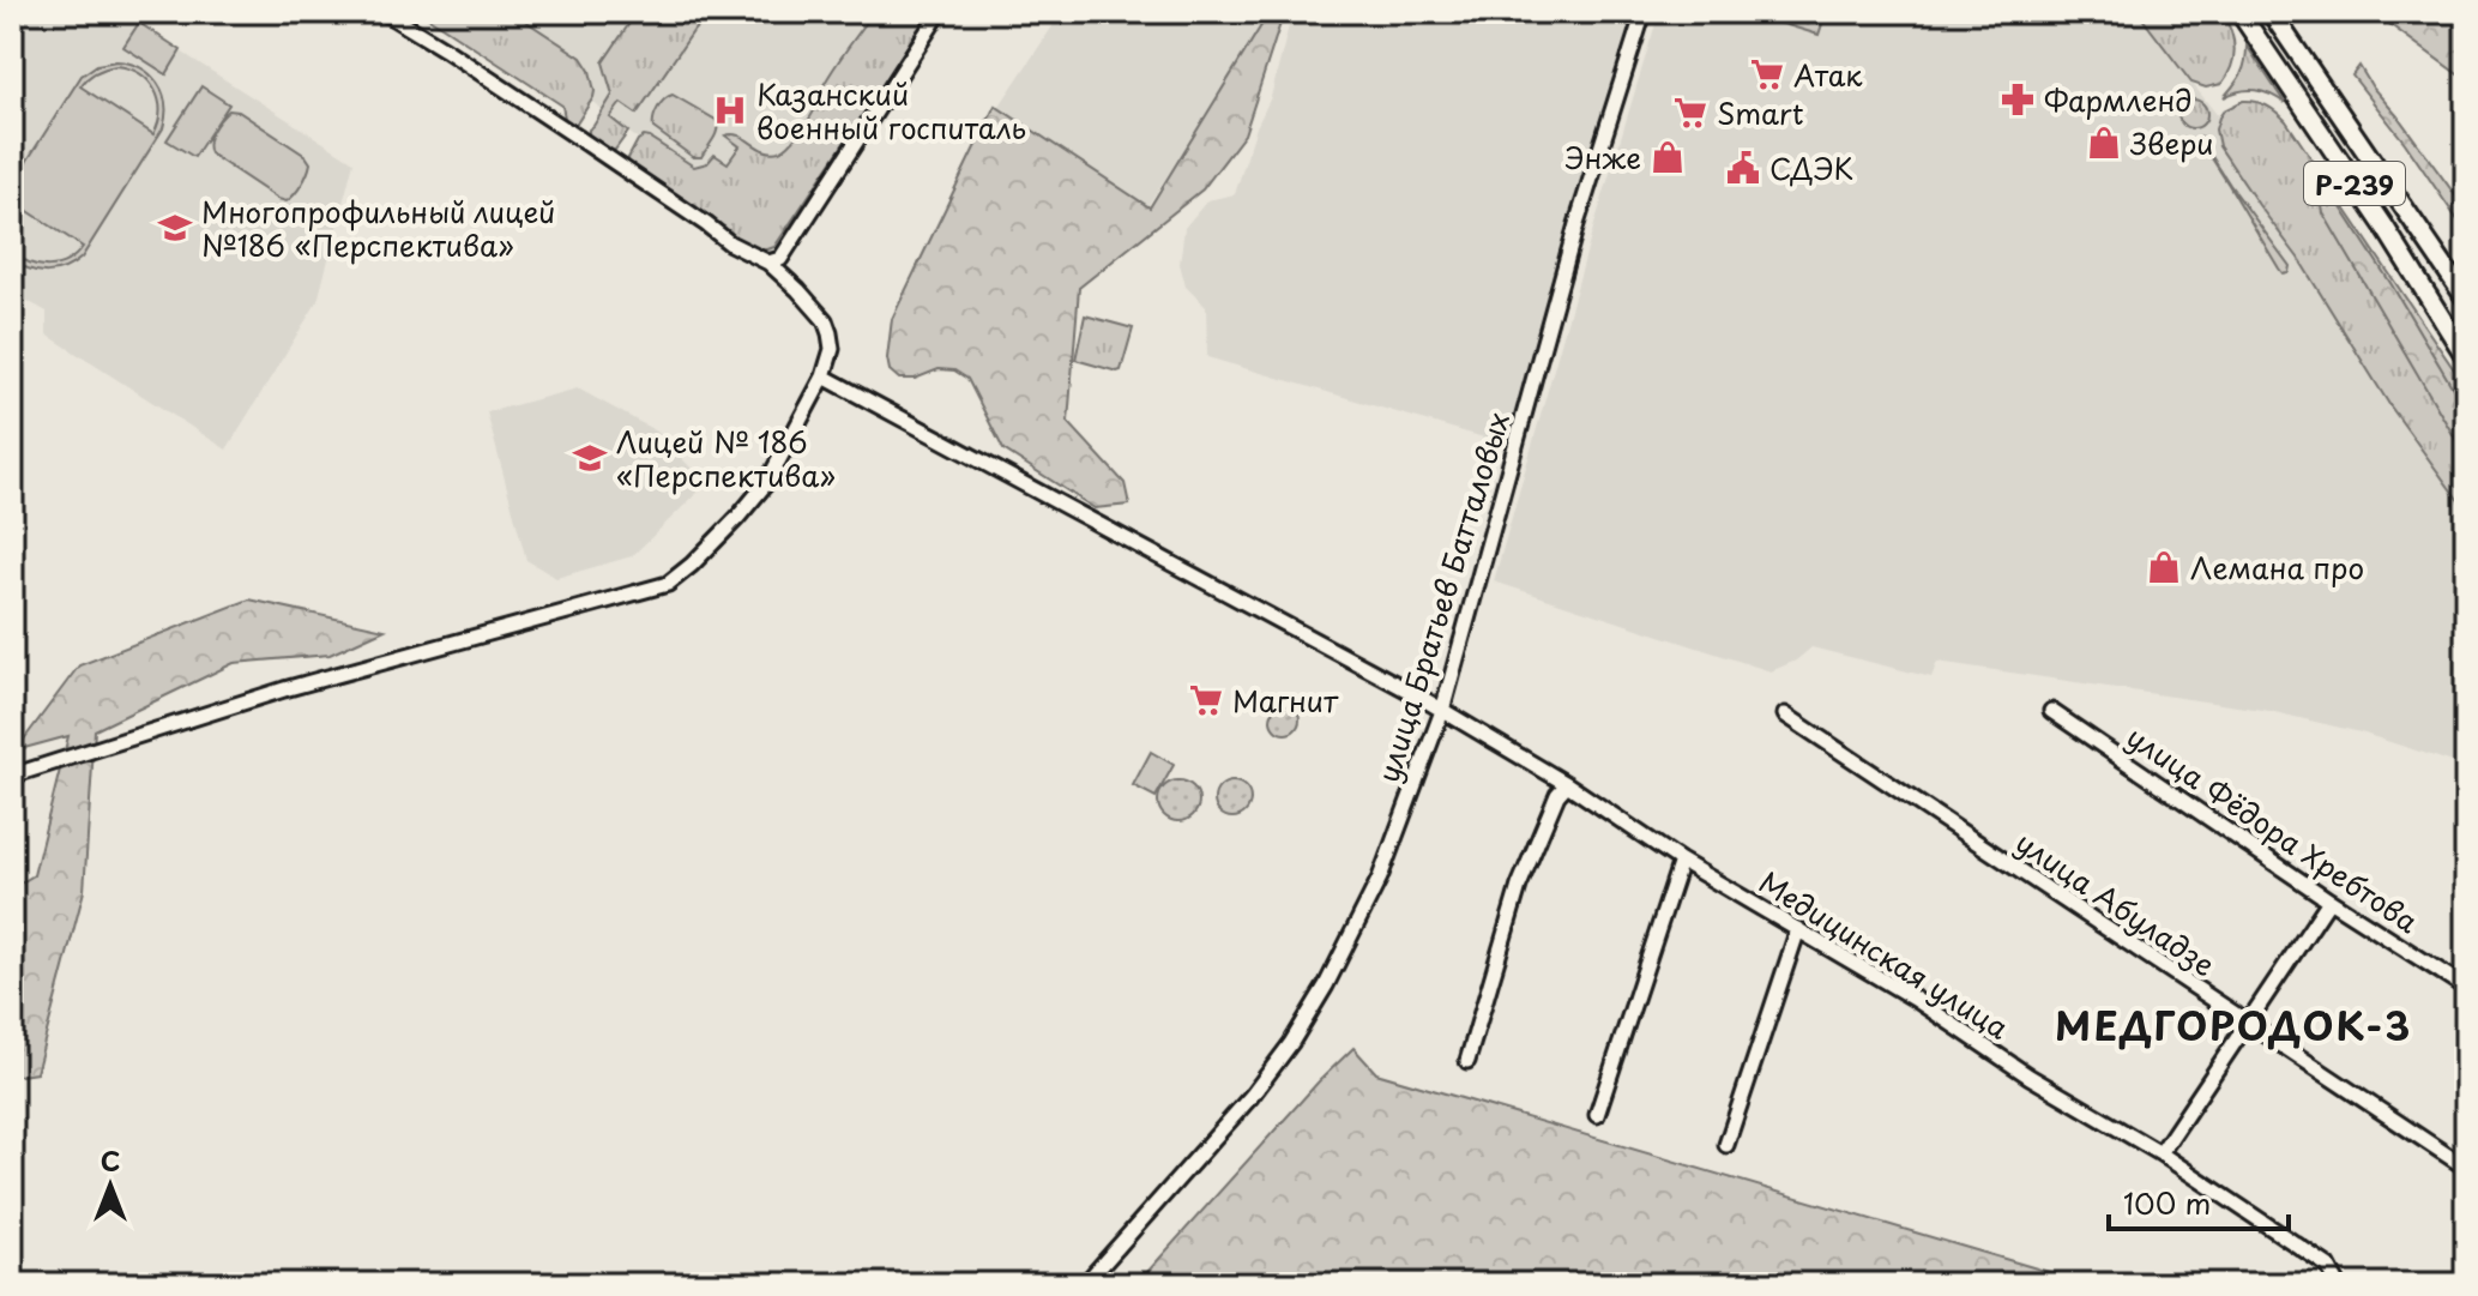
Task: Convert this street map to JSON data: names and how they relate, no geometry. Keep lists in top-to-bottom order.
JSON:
{
  "streets": {
    "main road": ["Р-239"],
    "street": [
      "улица Братьев Батталовых",
      "улица Фёдора Хребтова",
      "улица Абуладзе",
      "Медицинская улица"
    ]
  },
  "crossings": [
    ["улица Братьев Батталовых", "Медицинская улица"]
  ],
  "districts": ["МЕДГОРОДОК-3"],
  "places": {
    "supermarket": ["Атак", "Smart", "Магнит"],
    "pharmacy": ["Фармленд"],
    "hospital": ["Казанский военный госпиталь"],
    "shop": ["Звери", "Энже", "Лемана про"],
    "public building": ["СДЭК"],
    "school or university": ["Многопрофильный лицей №186 «Перспектива»", "Лицей № 186 «Перспектива»"]
  },
  "scale_bar": "100 m",
  "north": "top"
}
